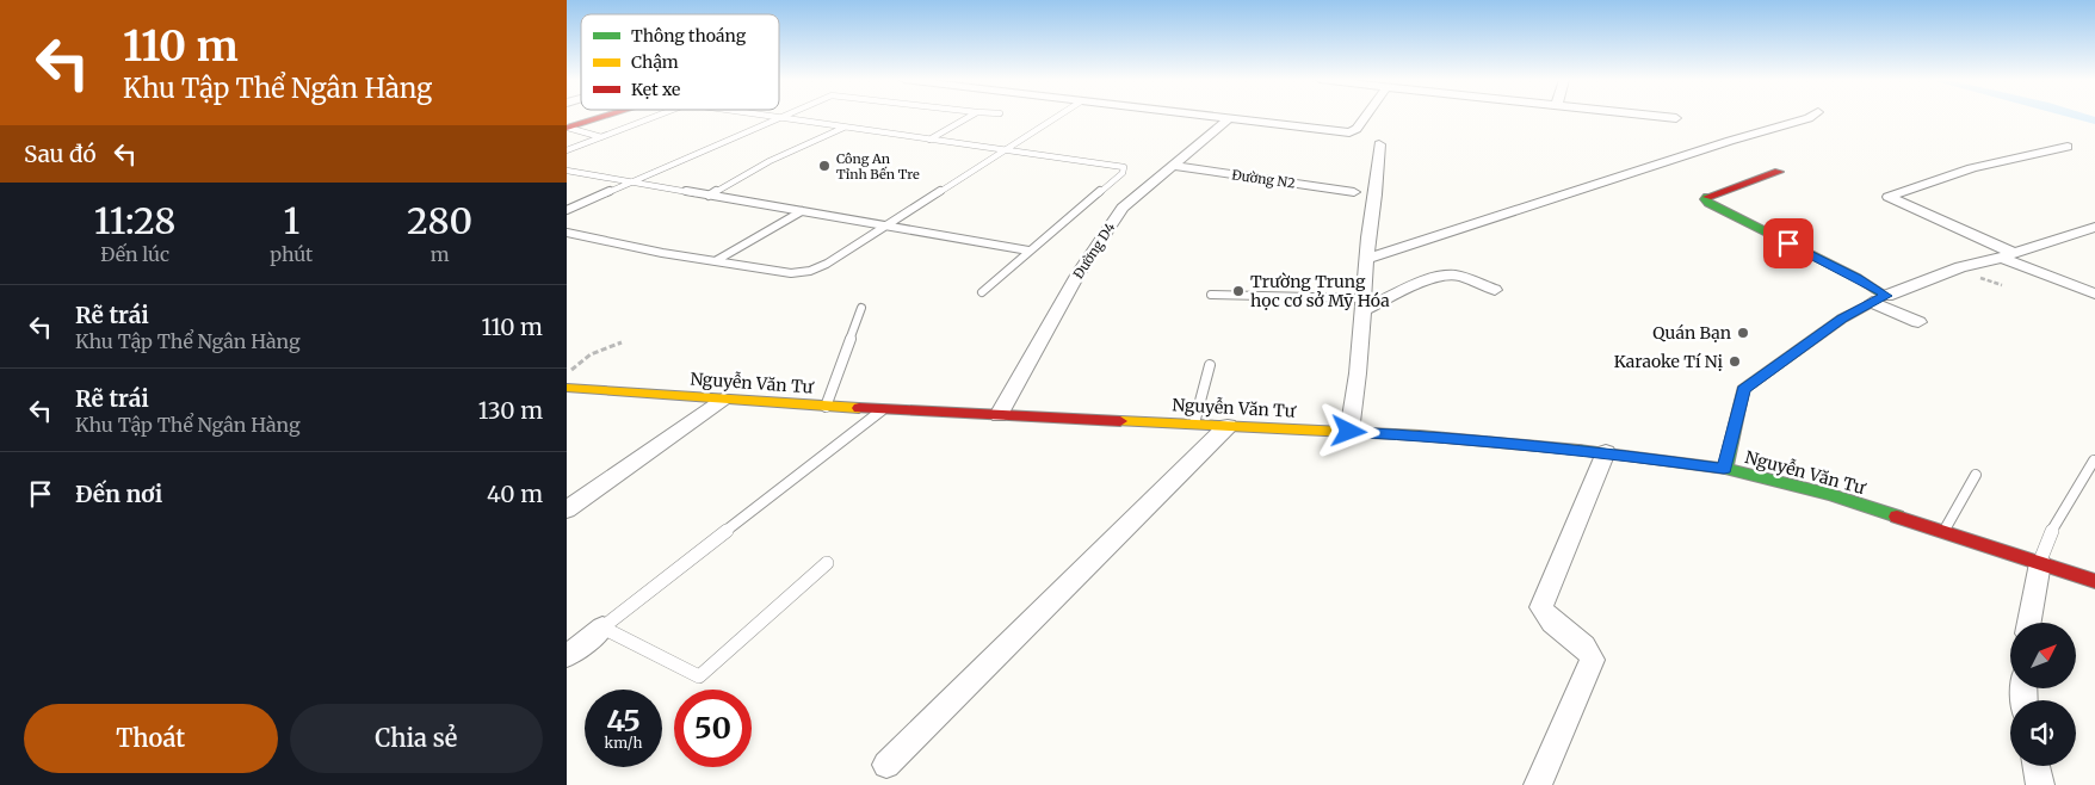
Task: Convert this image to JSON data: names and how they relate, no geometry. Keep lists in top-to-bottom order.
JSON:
{
  "streets": {
    "main road": ["Nguyễn Văn Tư"],
    "street": ["Đường N2", "Đường D4"]
  },
  "crossings": [
    ["Đường N2", "Đường D4"],
    ["Đường D4", "Nguyễn Văn Tư"]
  ],
  "places": [
    "Công An Tỉnh Bến Tre",
    "Trường Trung học cơ sở Mỹ Hóa",
    "Quán Bạn",
    "Karaoke Tí Nị"
  ],
  "legend": ["Thông thoáng", "Chậm", "Kẹt xe"],
  "north": "top right",
  "page": {
    "turn": ["110 m", "Khu Tập Thể Ngân Hàng"],
    "then": "Sau đó",
    "eta": [
      "11:28",
      "Đến lúc",
      "1",
      "phút",
      "280",
      "m"
    ],
    "list": [
      {
        "name": "Rẽ trái",
        "note": "Khu Tập Thể Ngân Hàng",
        "value": "110 m"
      },
      {
        "name": "Rẽ trái",
        "note": "Khu Tập Thể Ngân Hàng",
        "value": "130 m"
      },
      {
        "name": "Đến nơi",
        "value": "40 m"
      }
    ],
    "speed": "45 km/h",
    "limit": "50",
    "buttons": ["Thoát", "Chia sẻ"]
  }
}
